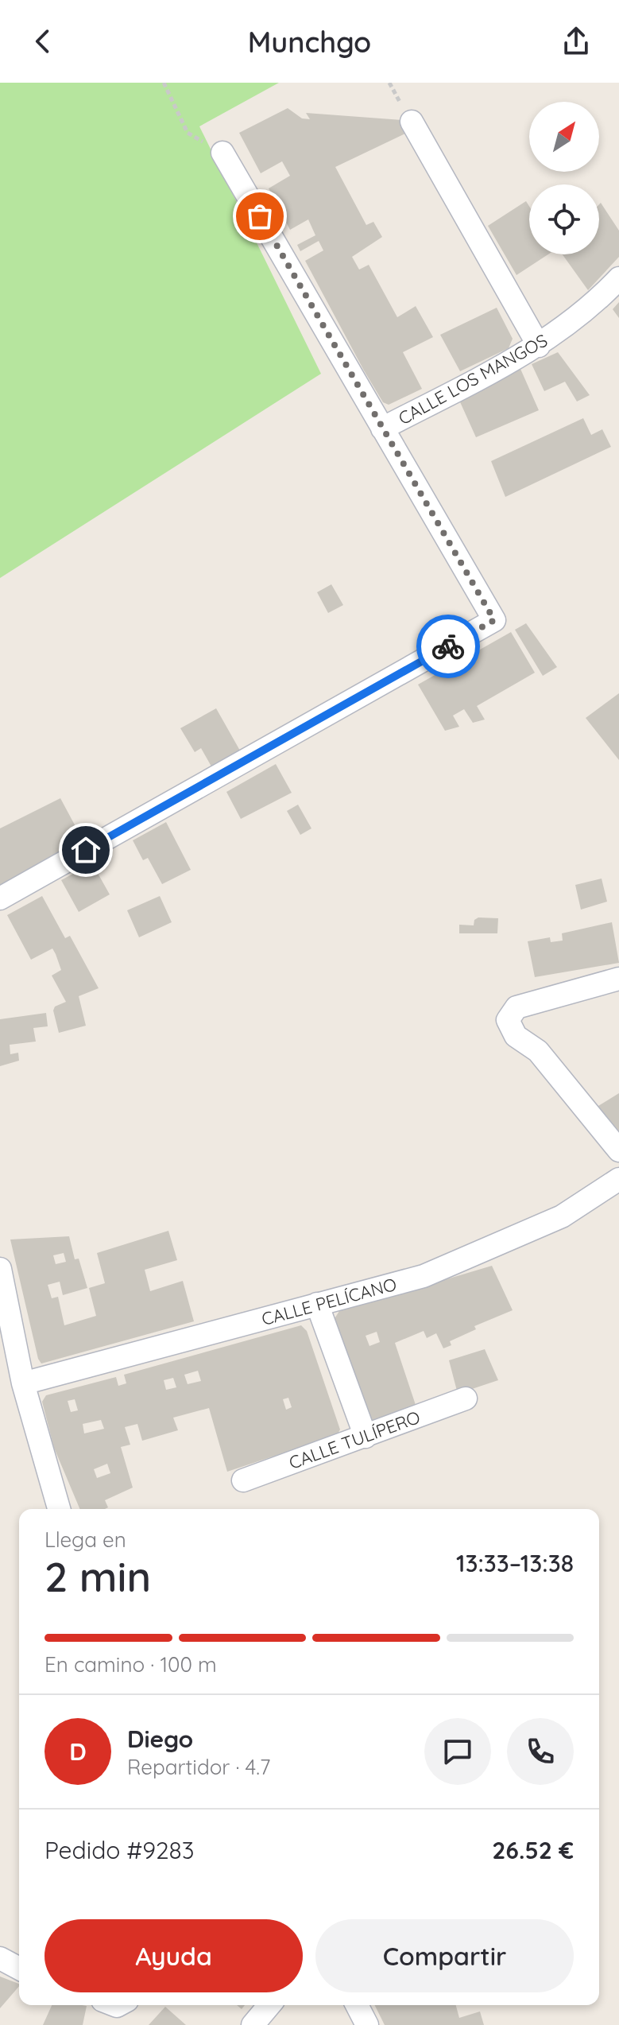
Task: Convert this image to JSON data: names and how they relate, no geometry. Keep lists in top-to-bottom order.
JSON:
{
  "streets": {
    "street": ["CALLE LOS MANGOS", "CALLE PELÍCANO", "CALLE TULÍPERO"]
  },
  "north": "top right",
  "page": {
    "header": "Munchgo",
    "heading": ["2 min", "Llega en", "13:33–13:38"],
    "panel": [
      "Diego",
      "Repartidor · 4.7",
      "Pedido #9283",
      "26.52 €"
    ],
    "bar": "En camino · 100 m",
    "round": "D",
    "buttons": ["Ayuda", "Compartir"]
  }
}
